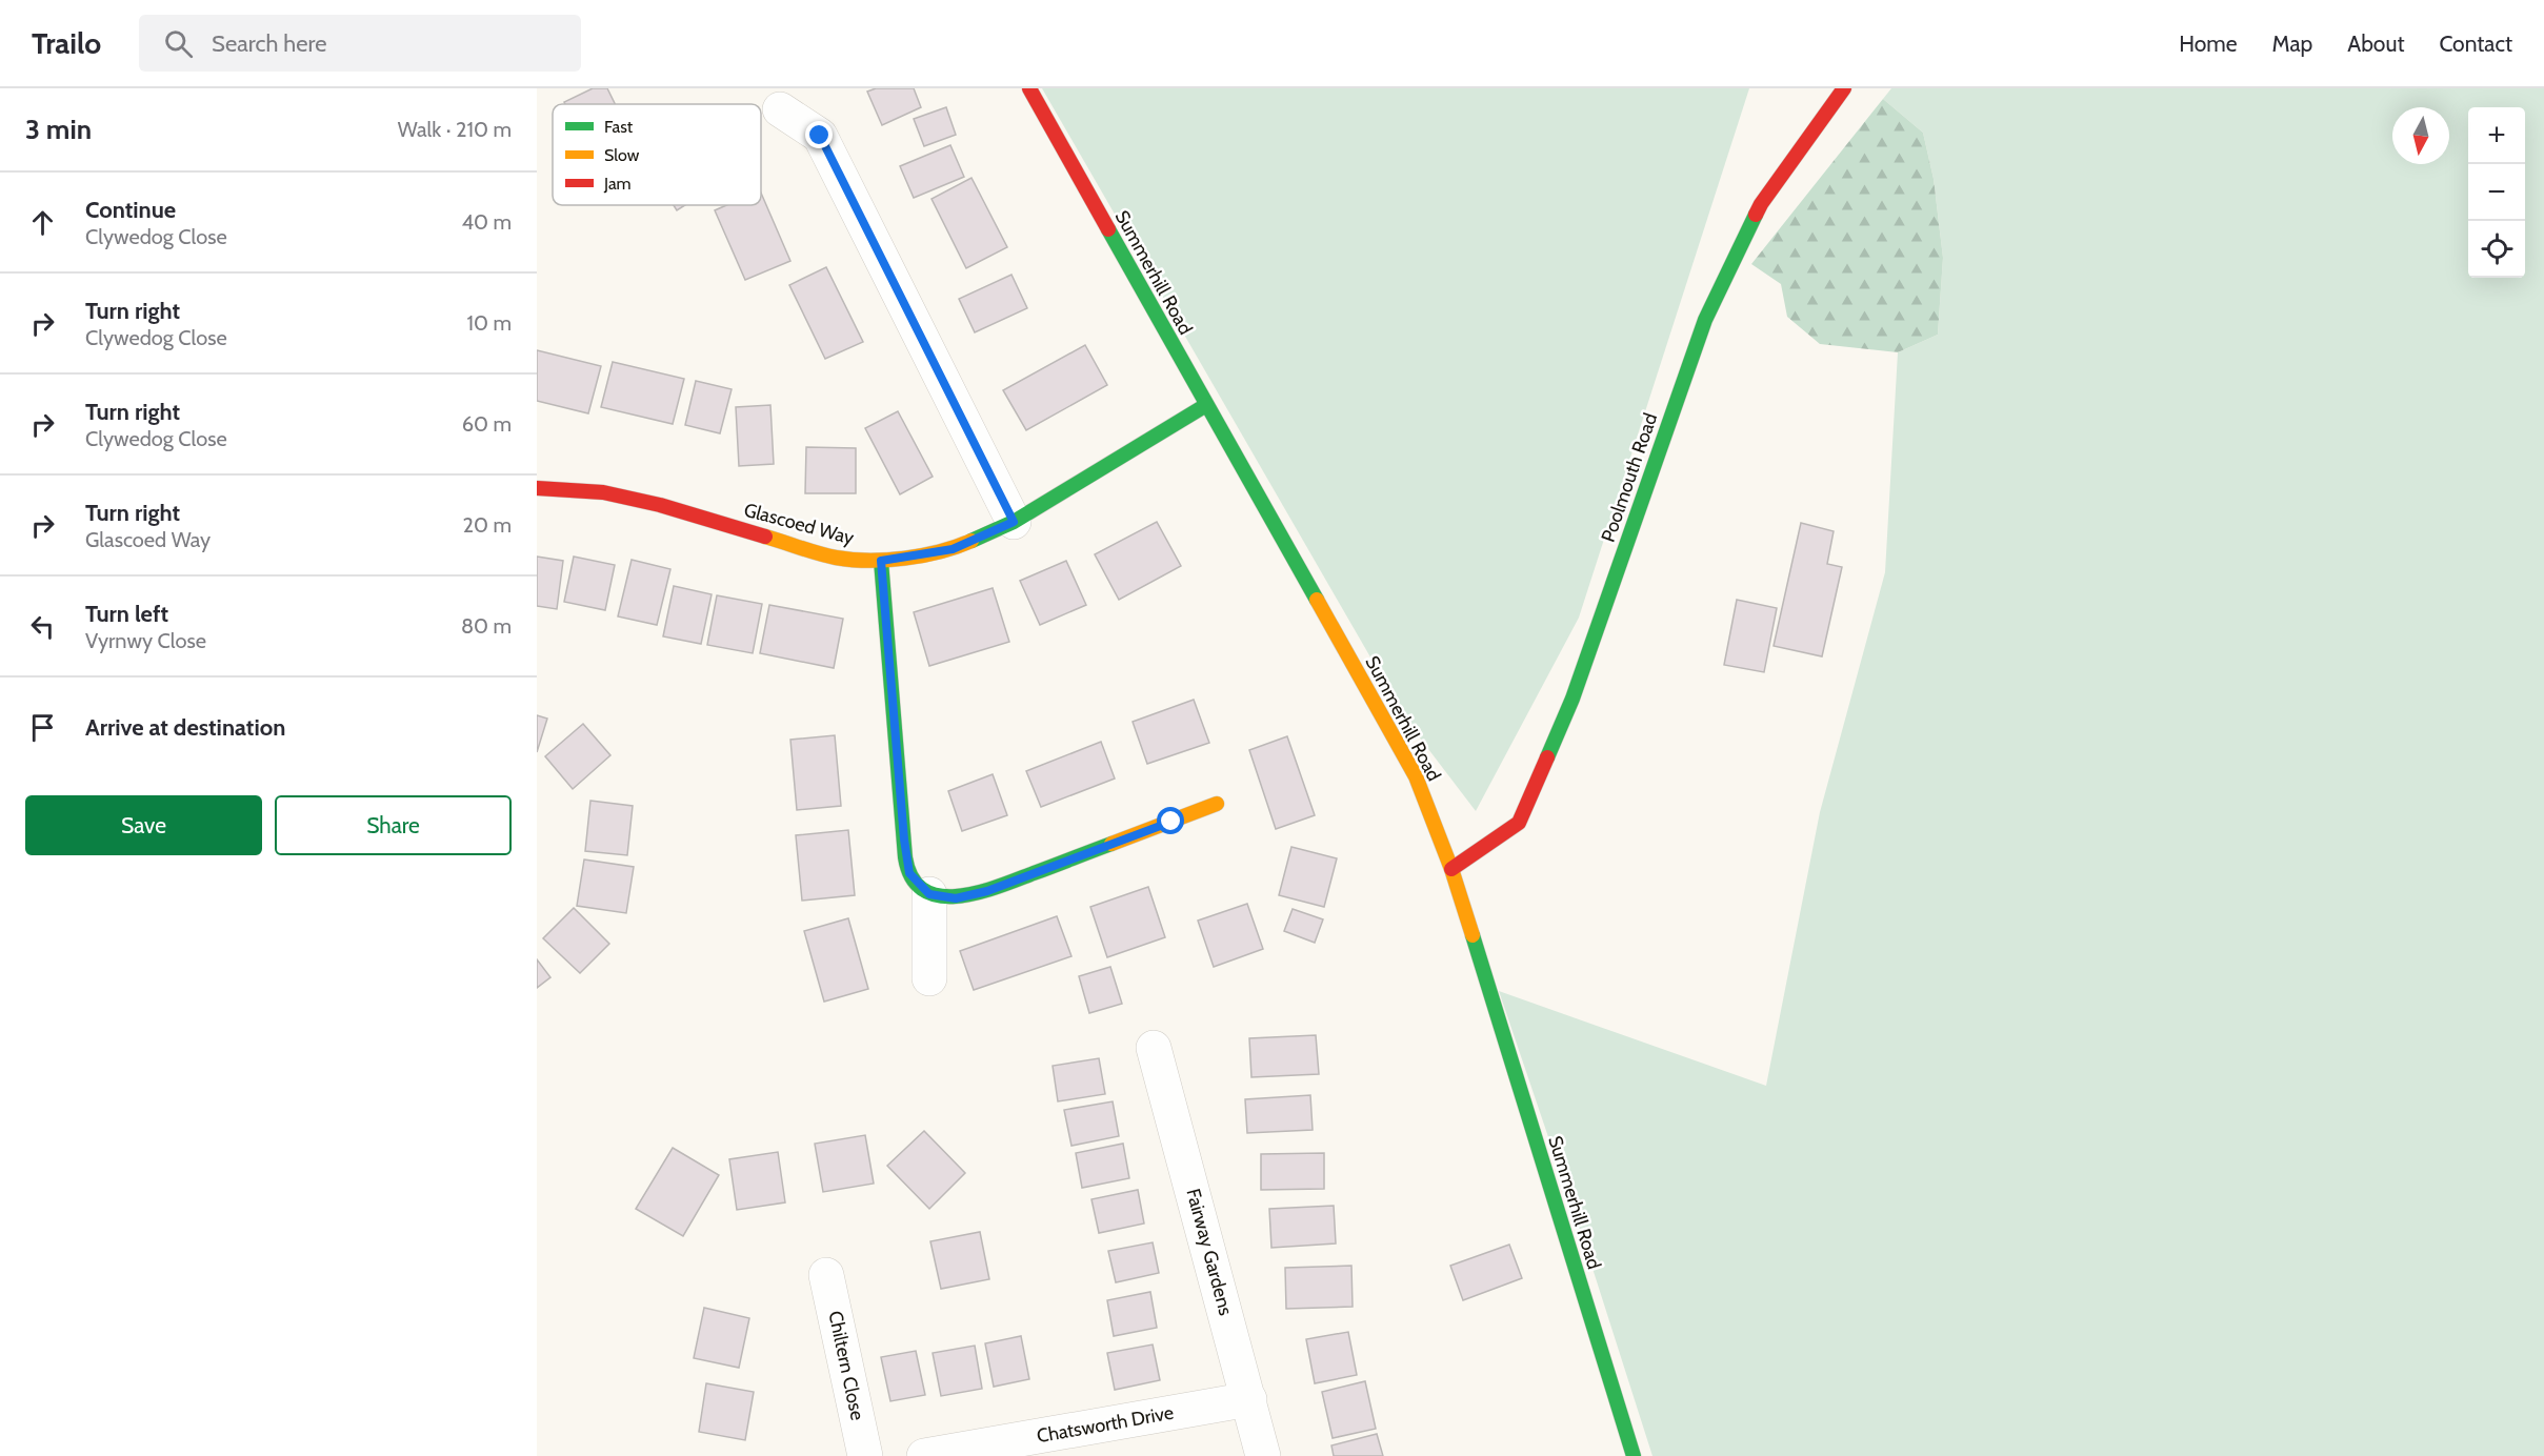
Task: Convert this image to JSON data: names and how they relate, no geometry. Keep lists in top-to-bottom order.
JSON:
{
  "streets": {
    "street": [
      "Summerhill Road",
      "Poolmouth Road",
      "Glascoed Way",
      "Fairway Gardens",
      "Chiltern Close",
      "Chatsworth Drive"
    ]
  },
  "crossings": [
    ["Summerhill Road", "Poolmouth Road"],
    ["Summerhill Road", "Glascoed Way"],
    ["Fairway Gardens", "Chatsworth Drive"]
  ],
  "legend": ["Fast", "Slow", "Jam"],
  "north": "bottom",
  "page": {
    "header": "Trailo",
    "search": "Search here",
    "nav": [
      "Home",
      "Map",
      "About",
      "Contact"
    ],
    "heading": ["3 min", "Walk · 210 m"],
    "map_buttons": ["+", "−"],
    "list": [
      ["Continue", "Clywedog Close", "40 m"],
      ["Turn right", "Clywedog Close", "10 m"],
      ["Turn right", "Clywedog Close", "60 m"],
      ["Turn right", "Glascoed Way", "20 m"],
      ["Turn left", "Vyrnwy Close", "80 m"],
      "Arrive at destination"
    ],
    "buttons": ["Save", "Share"]
  }
}
